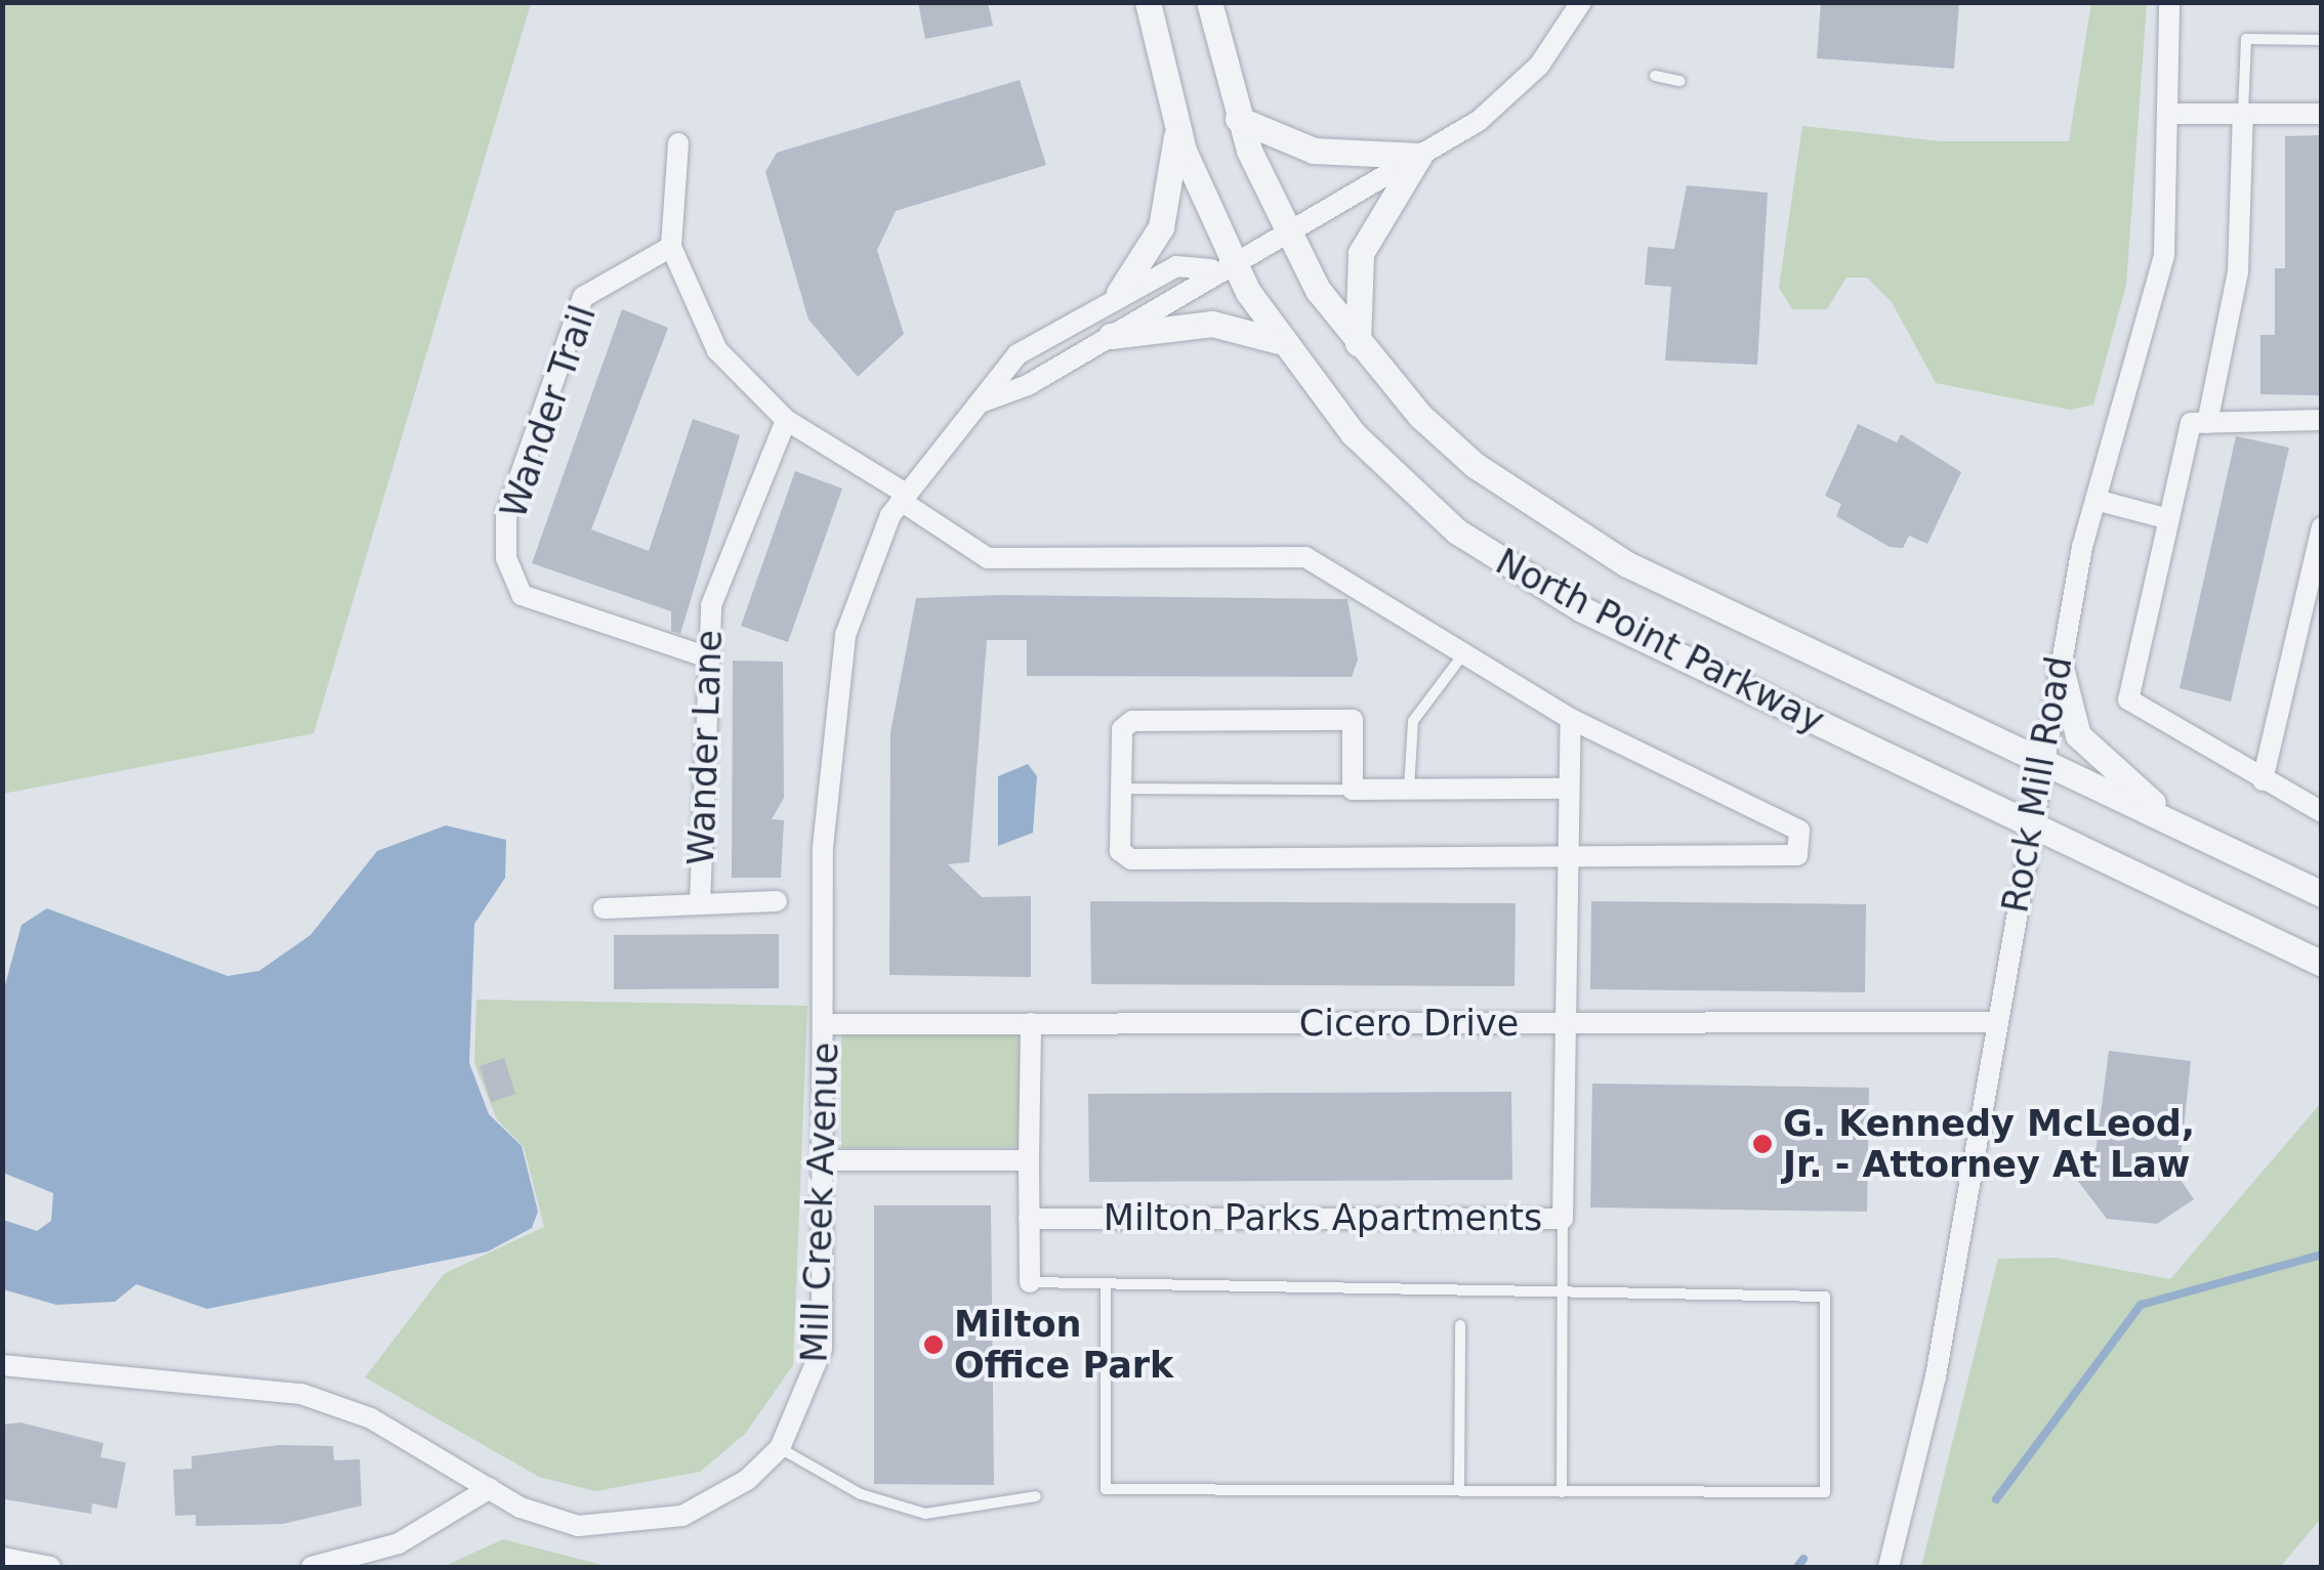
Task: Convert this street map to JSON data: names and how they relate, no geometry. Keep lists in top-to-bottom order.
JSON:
{
  "streets": {
    "street": [
      "Wander Trail",
      "North Point Parkway",
      "Wander Lane",
      "Rock Mill Road",
      "Cicero Drive",
      "Mill Creek Avenue",
      "Milton Parks Apartments"
    ]
  },
  "crossings": [
    ["Wander Trail", "Wander Lane"],
    ["North Point Parkway", "Rock Mill Road"],
    ["North Point Parkway", "Mill Creek Avenue"],
    ["Rock Mill Road", "Cicero Drive"],
    ["Cicero Drive", "Mill Creek Avenue"],
    ["Cicero Drive", "Milton Parks Apartments"]
  ],
  "places": ["G. Kennedy McLeod, Jr. - Attorney At Law", "Milton Office Park"]
}
